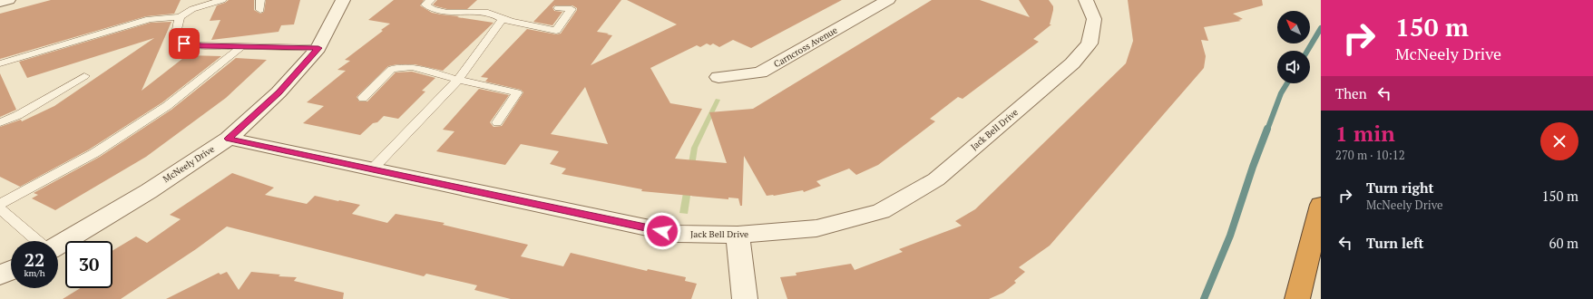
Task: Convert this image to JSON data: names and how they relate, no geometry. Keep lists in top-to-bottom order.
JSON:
{
  "streets": {
    "street": ["Carncross Avenue", "Jack Bell Drive", "McNeely Drive"]
  },
  "crossings": [
    ["Jack Bell Drive", "McNeely Drive"]
  ],
  "north": "top left",
  "page": {
    "turn": ["150 m", "McNeely Drive"],
    "then": "Then",
    "heading": ["1 min", "270 m · 10:12"],
    "list": [
      {
        "name": "Turn right",
        "note": "McNeely Drive",
        "value": "150 m"
      },
      {
        "name": "Turn left",
        "value": "60 m"
      }
    ],
    "speed": "22 km/h",
    "limit": "30"
  }
}
